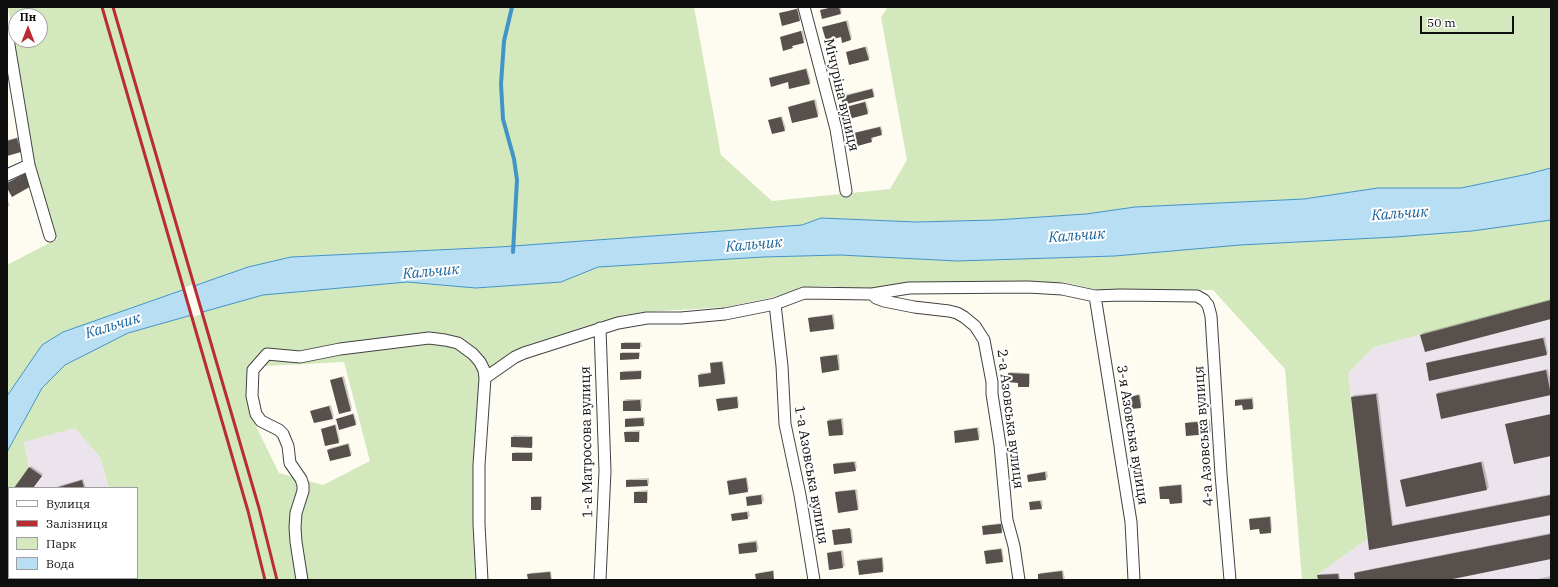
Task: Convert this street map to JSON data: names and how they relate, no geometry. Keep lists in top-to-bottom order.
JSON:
{
  "streets": {
    "street": [
      "Мічуріна вулиця",
      "2-а Азовська вулиця",
      "3-я Азовська вулиця",
      "4-а Азовська вулиця",
      "1-а Матросова вулиця",
      "1-а Азовська вулиця"
    ]
  },
  "crossings": [
    ["3-я Азовська вулиця", "4-а Азовська вулиця"]
  ],
  "water": ["Кальчик"],
  "legend": [
    "Вулиця",
    "Залізниця",
    "Парк",
    "Вода"
  ],
  "scale_bar": "50 m",
  "north": "top"
}
